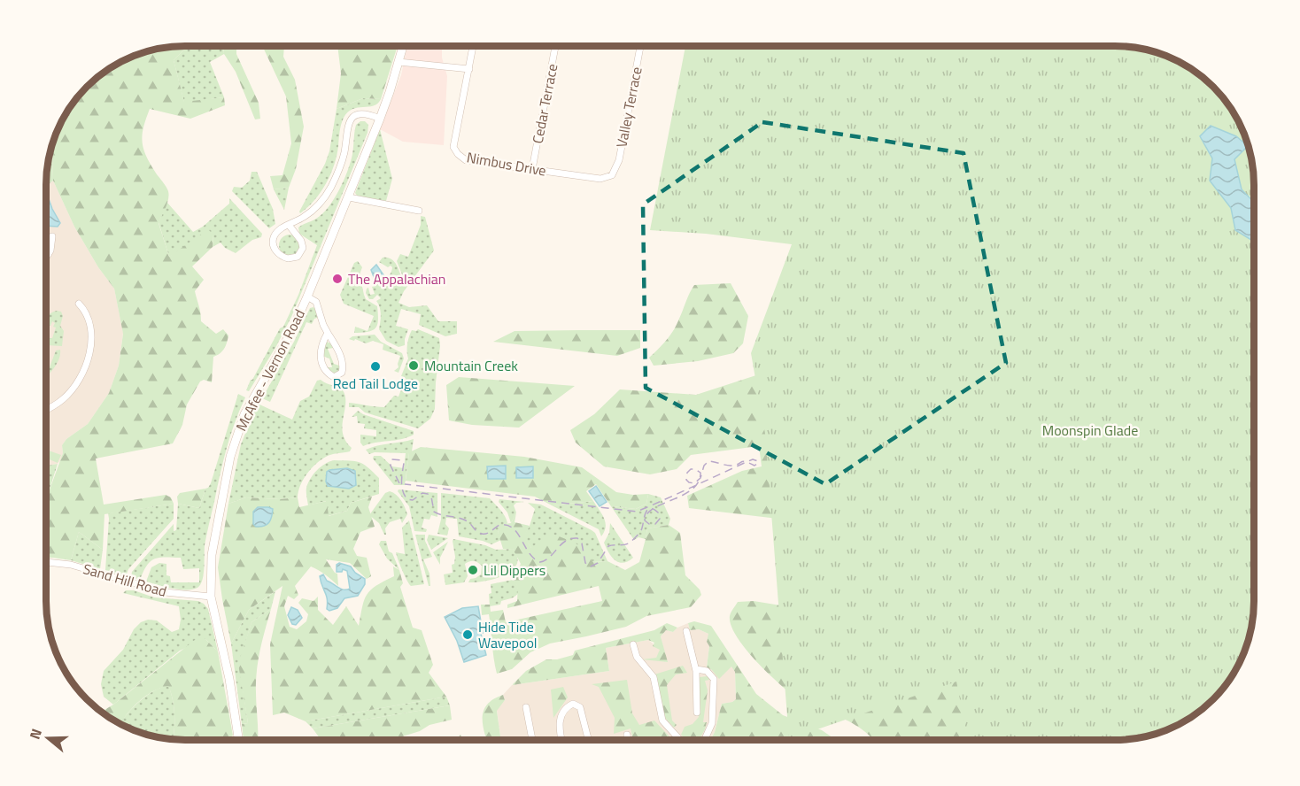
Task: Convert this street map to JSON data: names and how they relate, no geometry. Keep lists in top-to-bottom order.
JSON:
{
  "streets": {
    "main road": ["McAfee - Vernon Road"],
    "street": [
      "Cedar Terrace",
      "Valley Terrace",
      "Nimbus Drive",
      "Sand Hill Road"
    ]
  },
  "crossings": [
    ["Cedar Terrace", "Nimbus Drive"],
    ["Valley Terrace", "Nimbus Drive"],
    ["McAfee - Vernon Road", "Sand Hill Road"]
  ],
  "parks": ["Moonspin Glade"],
  "places": [
    "The Appalachian",
    "Mountain Creek",
    "Red Tail Lodge",
    "Lil Dippers",
    "Hide Tide Wavepool"
  ],
  "north": "left"
}
